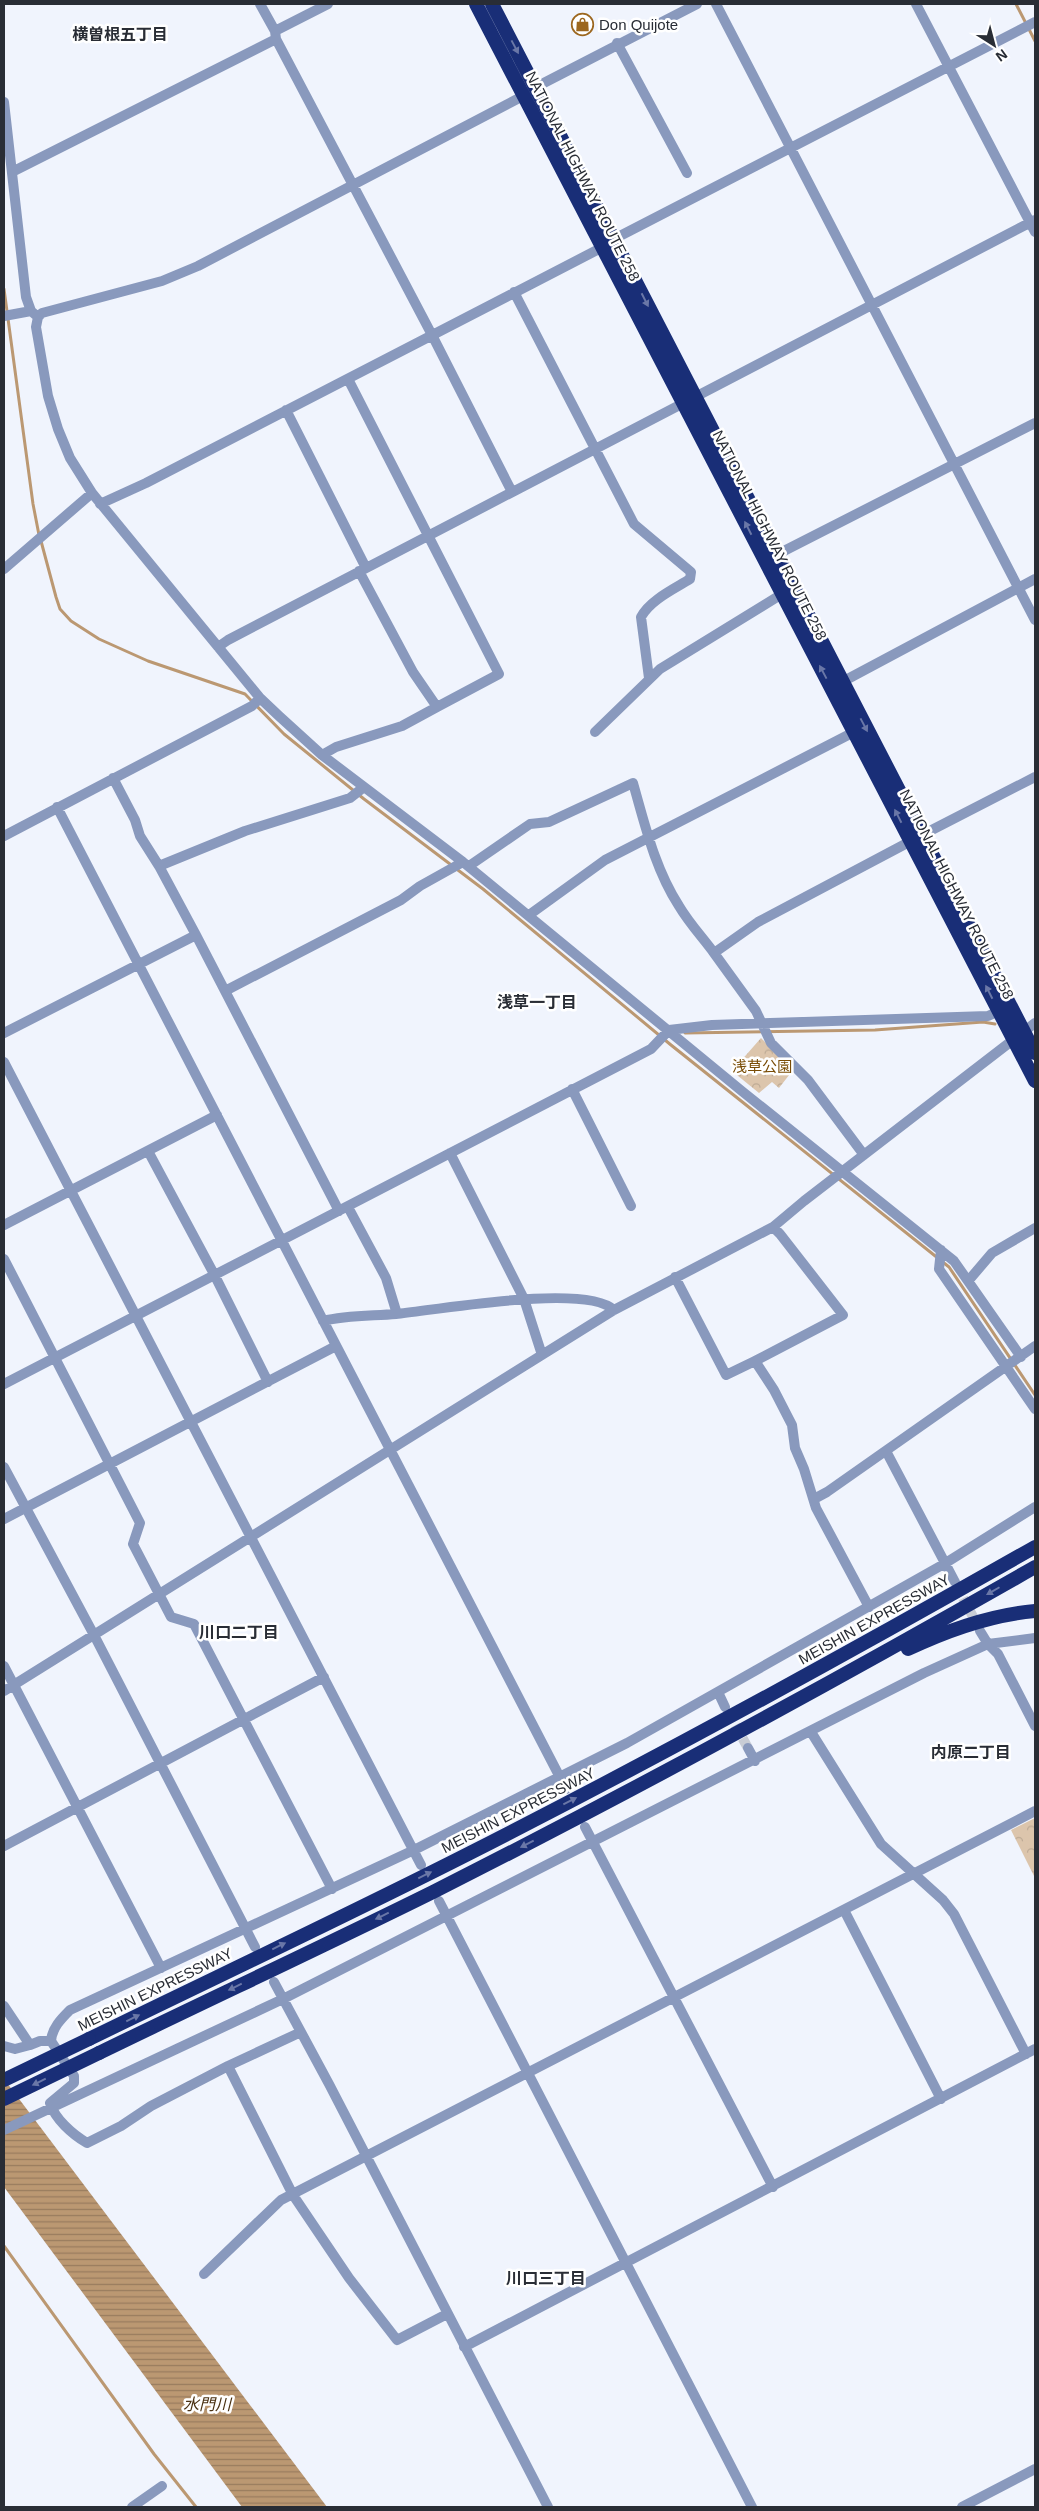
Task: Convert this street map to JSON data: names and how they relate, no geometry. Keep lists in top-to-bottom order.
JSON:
{
  "streets": {
    "highway": ["NATIONAL HIGHWAY ROUTE 258", "MEISHIN EXPRESSWAY"]
  },
  "districts": [
    "横曽根五丁目",
    "浅草一丁目",
    "川口二丁目",
    "内原二丁目",
    "川口三丁目"
  ],
  "water": ["水門川"],
  "parks": ["浅草公園"],
  "places": {
    "shop": ["Don Quijote"]
  },
  "north": "bottom right"
}
